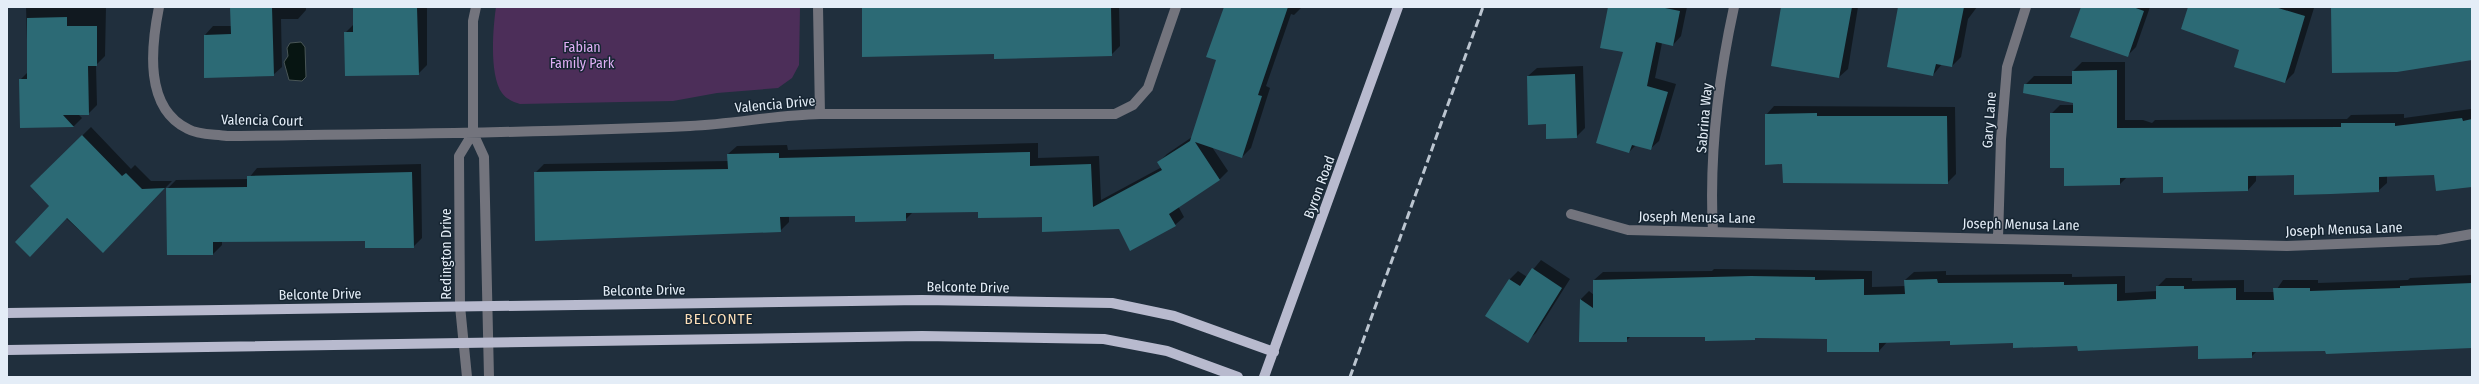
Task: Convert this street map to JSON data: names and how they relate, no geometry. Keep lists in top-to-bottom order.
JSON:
{
  "streets": {
    "main road": ["Byron Road", "Belconte Drive"],
    "street": [
      "Valencia Drive",
      "Sabrina Way",
      "Valencia Court",
      "Gary Lane",
      "Joseph Menusa Lane",
      "Redington Drive"
    ]
  },
  "crossings": [
    ["Valencia Drive", "Valencia Court"],
    ["Valencia Drive", "Redington Drive"],
    ["Sabrina Way", "Joseph Menusa Lane"],
    ["Valencia Court", "Redington Drive"],
    ["Gary Lane", "Joseph Menusa Lane"],
    ["Byron Road", "Belconte Drive"],
    ["Redington Drive", "Belconte Drive"]
  ],
  "districts": ["BELCONTE"],
  "parks": ["Fabian Family Park"]
}
